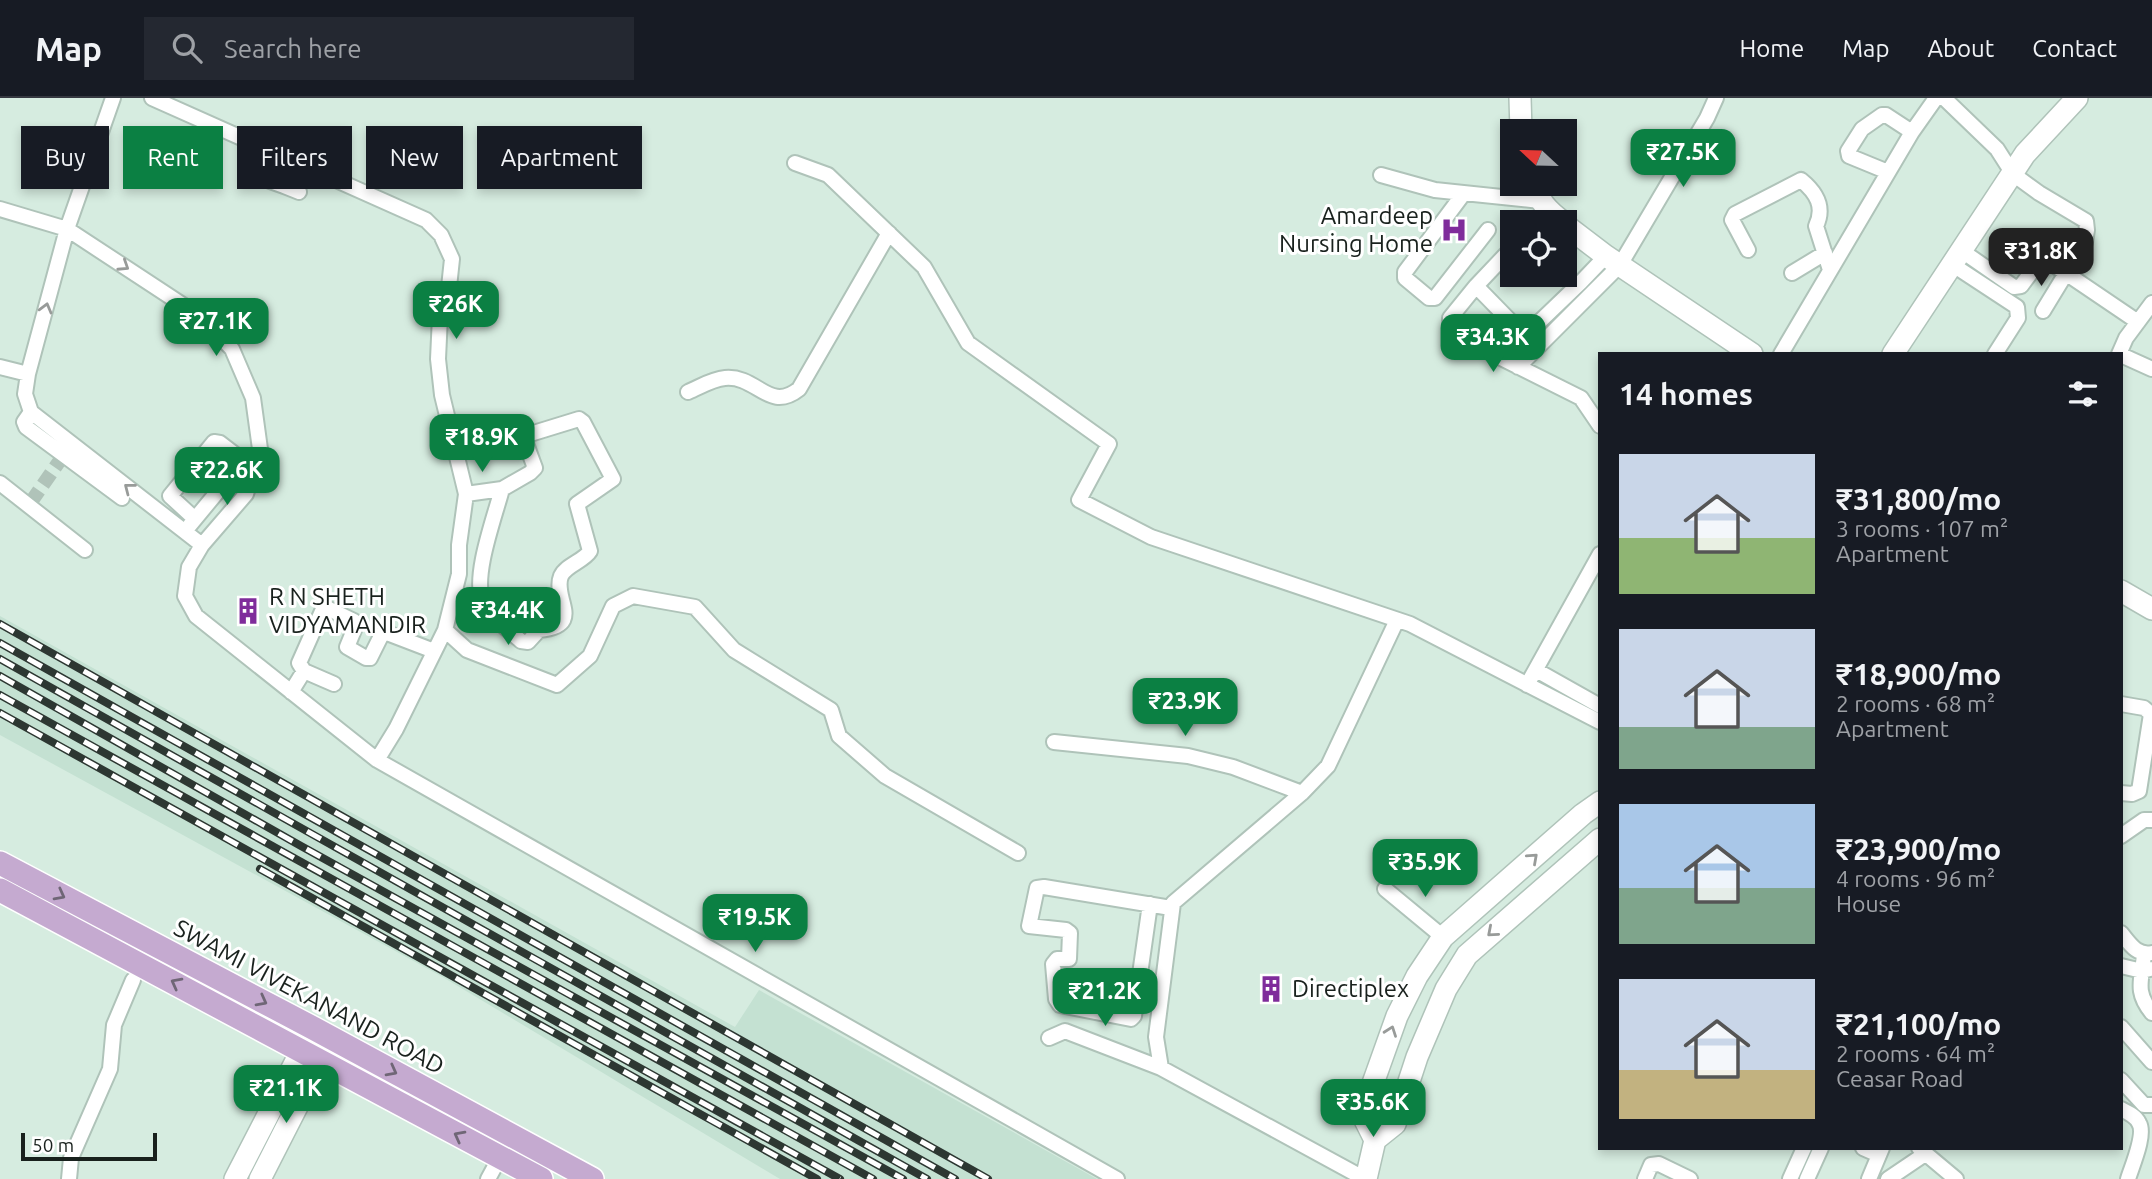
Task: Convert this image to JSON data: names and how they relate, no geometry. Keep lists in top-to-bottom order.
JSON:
{
  "streets": {
    "main road": ["SWAMI VIVEKANAND ROAD"]
  },
  "places": {
    "hospital": ["Amardeep Nursing Home"],
    "building": ["R N SHETH VIDYAMANDIR", "Directiplex"]
  },
  "scale_bar": "50 m",
  "north": "left",
  "page": {
    "header": "Map",
    "search": "Search here",
    "nav": [
      "Home",
      "Map",
      "About",
      "Contact"
    ],
    "chip": [
      "Buy",
      "Rent",
      "Filters",
      "New",
      "Apartment"
    ],
    "price": [
      "₹27.5K",
      "₹31.8K",
      "₹26K",
      "₹27.1K",
      "₹34.3K",
      "₹18.9K",
      "₹22.6K",
      "₹34.4K",
      "₹23.9K",
      "₹35.9K",
      "₹19.5K",
      "₹21.2K",
      "₹21.1K",
      "₹35.6K"
    ],
    "heading": "14 homes",
    "list": [
      {
        "name": "₹31,800/mo",
        "note": "3 rooms · 107 m² · Apartment"
      },
      {
        "name": "₹18,900/mo",
        "note": "2 rooms · 68 m² · Apartment"
      },
      {
        "name": "₹23,900/mo",
        "note": "4 rooms · 96 m² · House"
      },
      {
        "name": "₹21,100/mo",
        "note": "2 rooms · 64 m² · Ceasar Road"
      }
    ],
    "scale": "50 m"
  }
}
